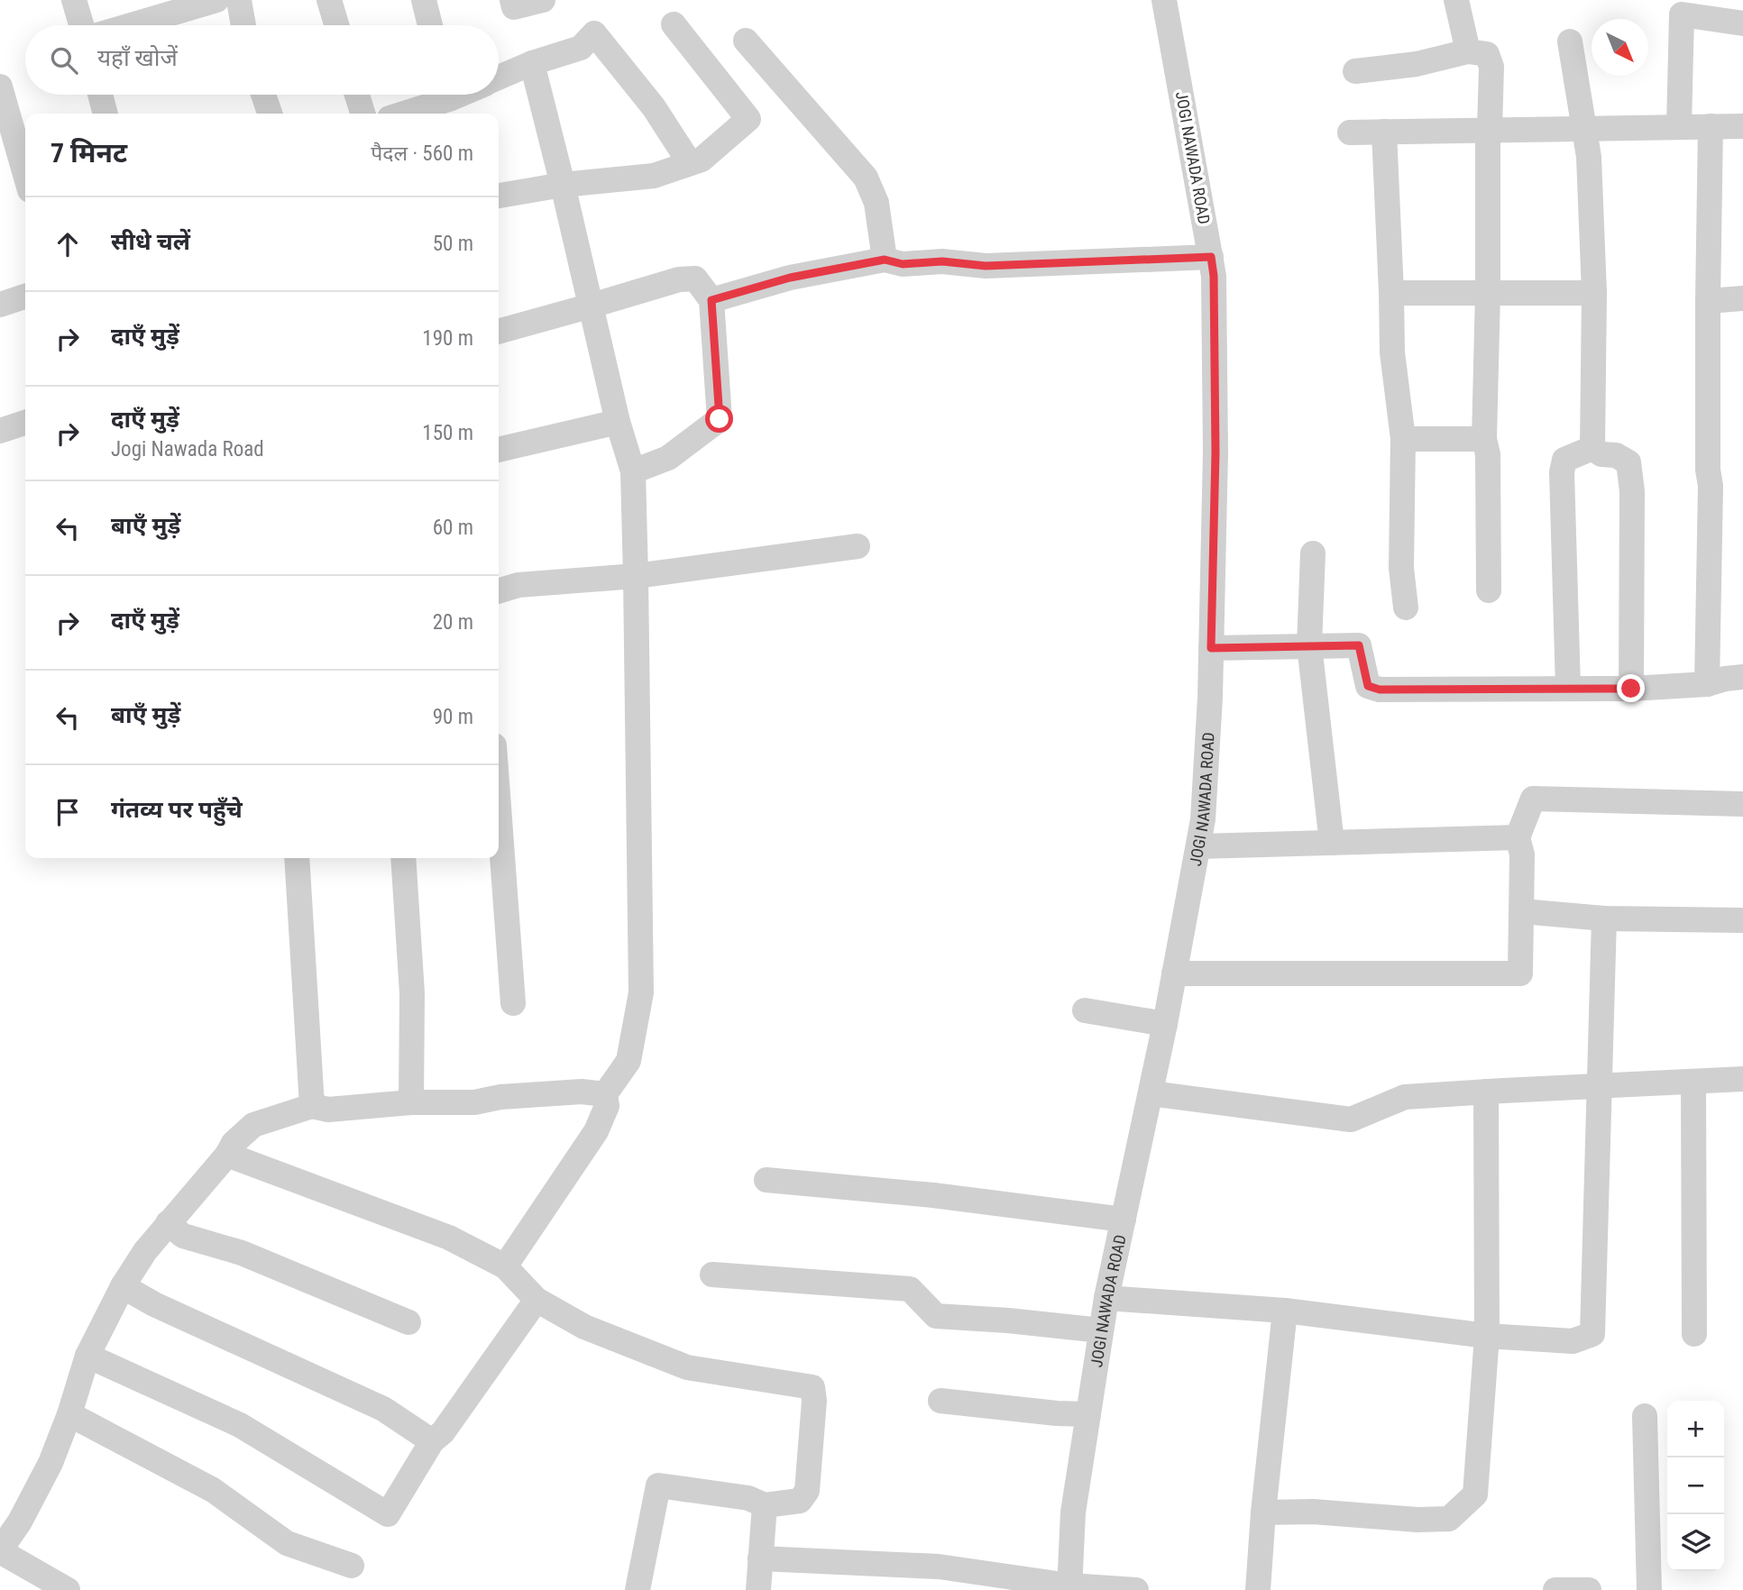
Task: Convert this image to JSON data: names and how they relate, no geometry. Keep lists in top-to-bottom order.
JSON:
{
  "streets": {
    "street": ["JOGI NAWADA ROAD"]
  },
  "north": "bottom right",
  "page": {
    "search": "यहाँ खोजें",
    "heading": ["7 मिनट", "पैदल · 560 m"],
    "list": [
      ["सीधे चलें", "50 m"],
      ["दाएँ मुड़ें", "190 m"],
      ["दाएँ मुड़ें", "Jogi Nawada Road", "150 m"],
      ["बाएँ मुड़ें", "60 m"],
      ["दाएँ मुड़ें", "20 m"],
      ["बाएँ मुड़ें", "90 m"],
      "गंतव्य पर पहुँचे"
    ],
    "map_buttons": ["+", "−"]
  }
}
